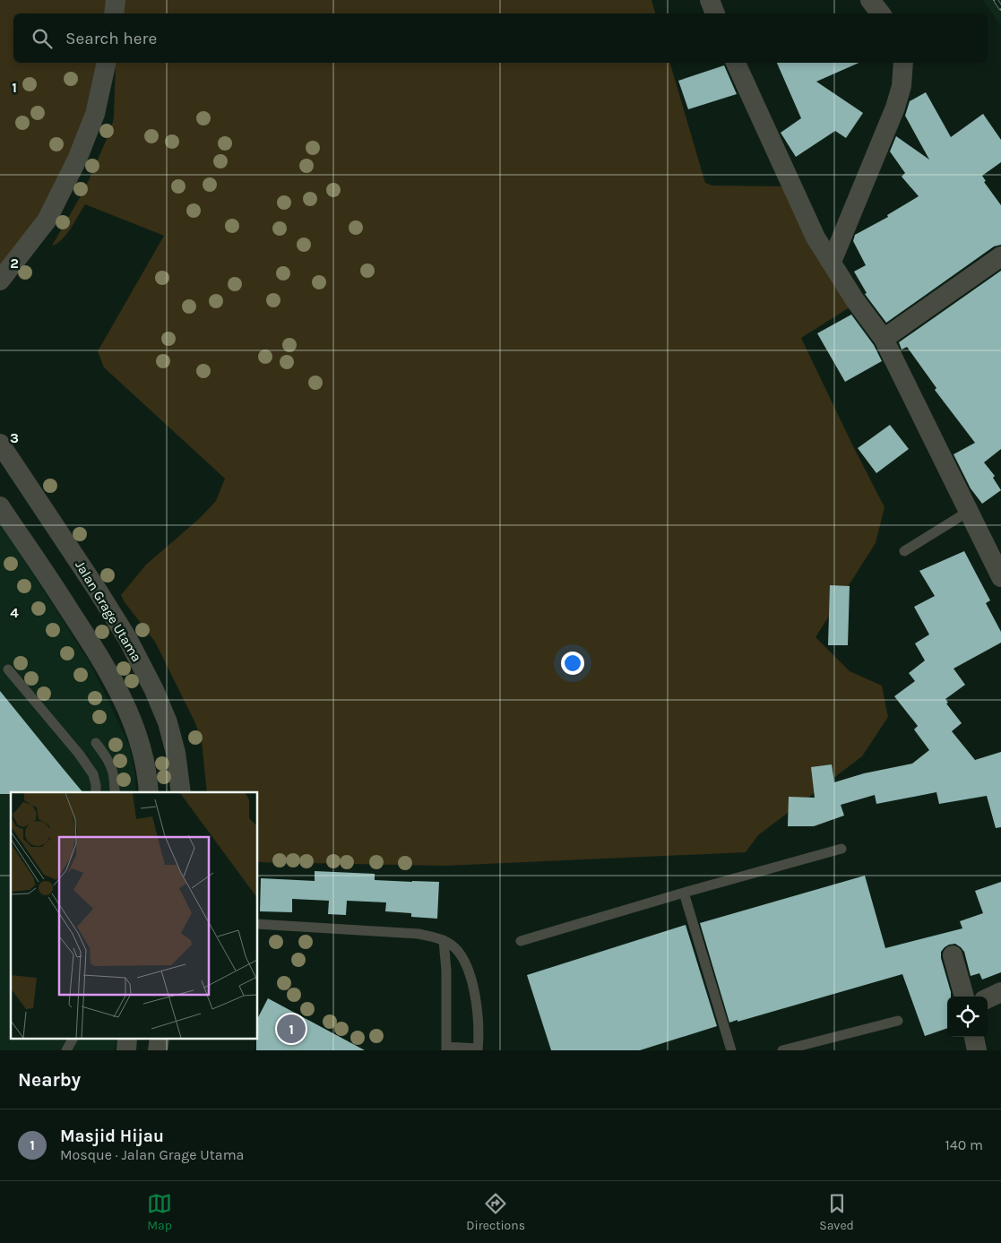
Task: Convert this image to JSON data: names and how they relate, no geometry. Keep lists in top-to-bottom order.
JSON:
{
  "streets": {
    "street": ["Jalan Grage Utama"]
  },
  "page": {
    "search": "Search here",
    "pins": "1",
    "heading": "Nearby",
    "list": [
      {
        "mark": "1",
        "name": "Masjid Hijau",
        "note": "Mosque · Jalan Grage Utama",
        "value": "140 m"
      }
    ],
    "nav": ["Map", "Directions", "Saved"]
  },
  "grid": {
    "rows": [
      "1",
      "2",
      "3",
      "4"
    ]
  }
}
